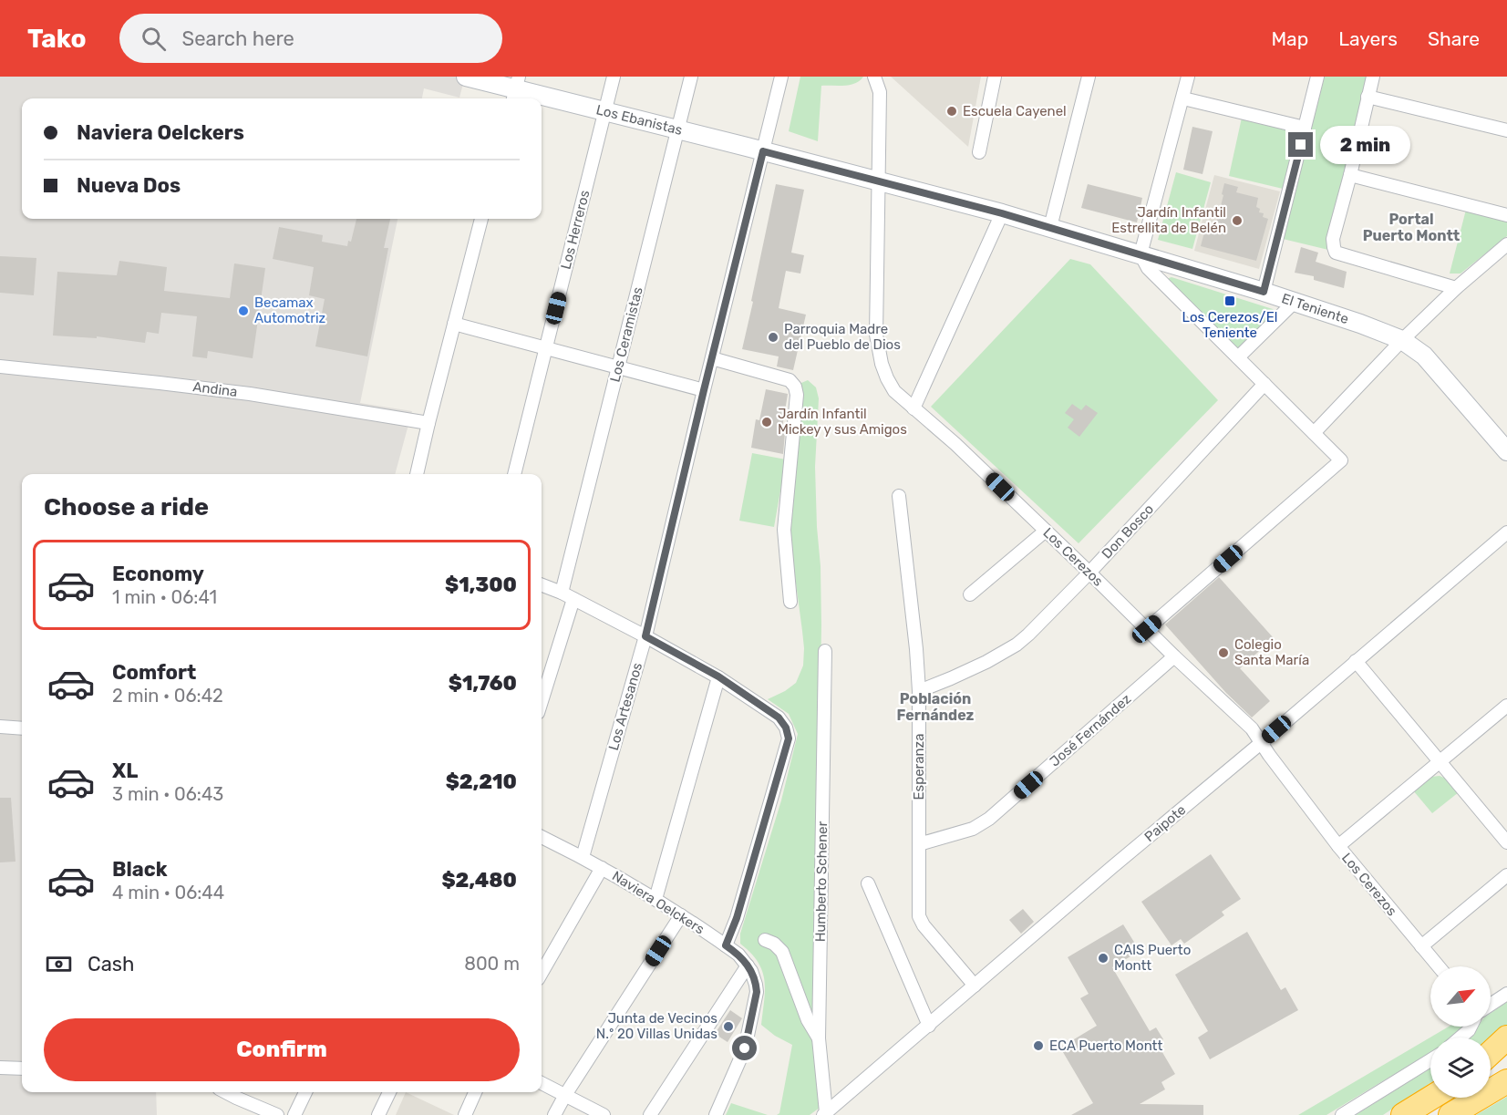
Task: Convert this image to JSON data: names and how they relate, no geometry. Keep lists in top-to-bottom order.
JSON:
{
  "streets": {
    "main road": ["Los Ebanistas", "El Teniente"],
    "street": [
      "Los Herreros",
      "Los Ceramistas",
      "Andina",
      "Don Bosco",
      "Los Cerezos",
      "Los Artesanos",
      "José Fernández",
      "Esperanza",
      "Paipote",
      "Humberto Schener",
      "Naviera Oelckers"
    ]
  },
  "crossings": [
    ["Los Ebanistas", "Los Herreros"],
    ["Los Ebanistas", "El Teniente"],
    ["Los Ebanistas", "Los Ceramistas"],
    ["Los Ebanistas", "Los Artesanos"],
    ["El Teniente", "Los Cerezos"],
    ["El Teniente", "Los Artesanos"],
    ["Don Bosco", "Los Cerezos"],
    ["Don Bosco", "Esperanza"],
    ["Los Cerezos", "José Fernández"],
    ["Los Cerezos", "Paipote"],
    ["Los Artesanos", "Naviera Oelckers"],
    ["José Fernández", "Esperanza"],
    ["Esperanza", "Paipote"],
    ["Paipote", "Humberto Schener"]
  ],
  "districts": ["Portal Puerto Montt", "Población Fernández"],
  "places": {
    "other": [
      "Escuela Cayenel",
      "Jardín Infantil Estrellita de Belén",
      "Becamax Automotriz",
      "Parroquia Madre del Pueblo de Dios",
      "Jardín Infantil Mickey y sus Amigos",
      "Colegio Santa María",
      "CAIS Puerto Montt",
      "Junta de Vecinos N.º 20 Villas Unidas",
      "ECA Puerto Montt"
    ],
    "transit": ["Los Cerezos/El Teniente"]
  },
  "north": "top right",
  "page": {
    "header": "Tako",
    "search": "Search here",
    "nav": ["Map", "Layers", "Share"],
    "banner": ["Naviera Oelckers", "Nueva Dos"],
    "bubble": "2 min",
    "heading": "Choose a ride",
    "list": [
      {
        "name": "Economy",
        "note": "1 min · 06:41",
        "value": "$1,300"
      },
      {
        "name": "Comfort",
        "note": "2 min · 06:42",
        "value": "$1,760"
      },
      {
        "name": "XL",
        "note": "3 min · 06:43",
        "value": "$2,210"
      },
      {
        "name": "Black",
        "note": "4 min · 06:44",
        "value": "$2,480"
      }
    ],
    "pay": ["Cash", "800 m"],
    "buttons": "Confirm"
  }
}
